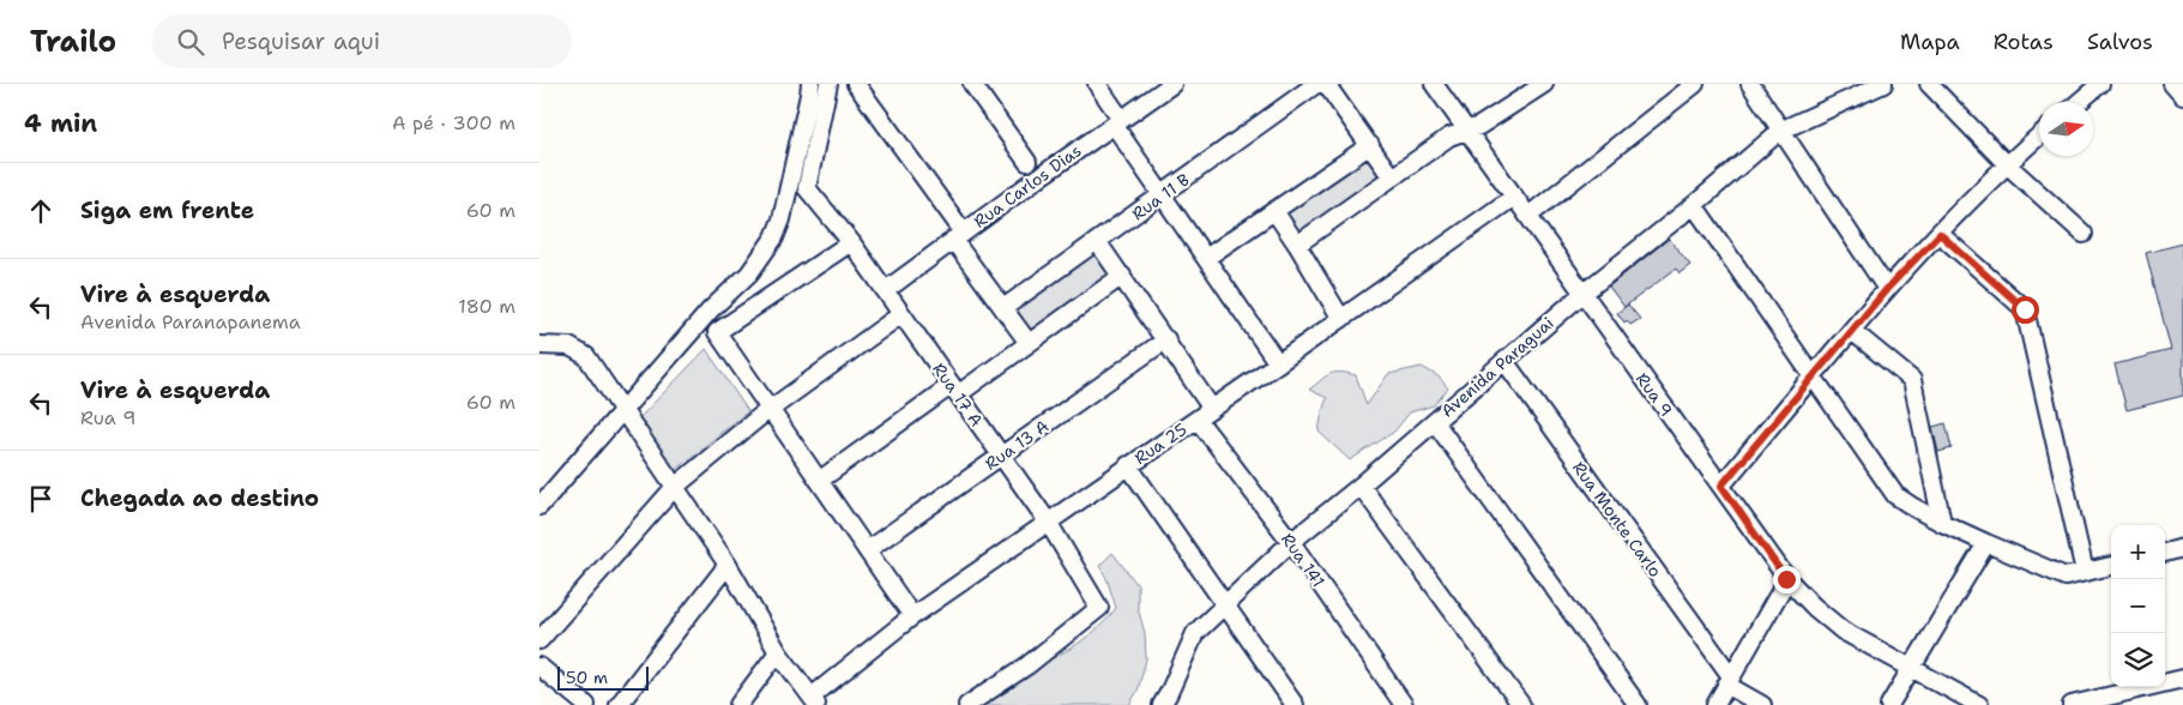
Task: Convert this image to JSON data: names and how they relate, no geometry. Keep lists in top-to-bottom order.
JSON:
{
  "streets": {
    "street": [
      "Rua Carlos Dias",
      "Rua 11 B",
      "Avenida Paraguai",
      "Rua 17 A",
      "Rua 9",
      "Rua 25",
      "Rua 13 A",
      "Rua Monte Carlo",
      "Rua 141"
    ]
  },
  "crossings": [
    ["Rua Carlos Dias", "Rua 17 A"],
    ["Avenida Paraguai", "Rua 9"],
    ["Avenida Paraguai", "Rua Monte Carlo"],
    ["Avenida Paraguai", "Rua 141"],
    ["Rua 17 A", "Rua 25"],
    ["Rua 17 A", "Rua 13 A"],
    ["Rua 9", "Rua 25"],
    ["Rua 25", "Rua 141"]
  ],
  "scale_bar": "50 m",
  "north": "right",
  "page": {
    "header": "Trailo",
    "search": "Pesquisar aqui",
    "nav": ["Mapa", "Rotas", "Salvos"],
    "heading": ["4 min", "A pé · 300 m"],
    "list": [
      ["Siga em frente", "60 m"],
      ["Vire à esquerda", "Avenida Paranapanema", "180 m"],
      ["Vire à esquerda", "Rua 9", "60 m"],
      "Chegada ao destino"
    ],
    "map_buttons": ["+", "−"],
    "scale": "50 m"
  }
}
